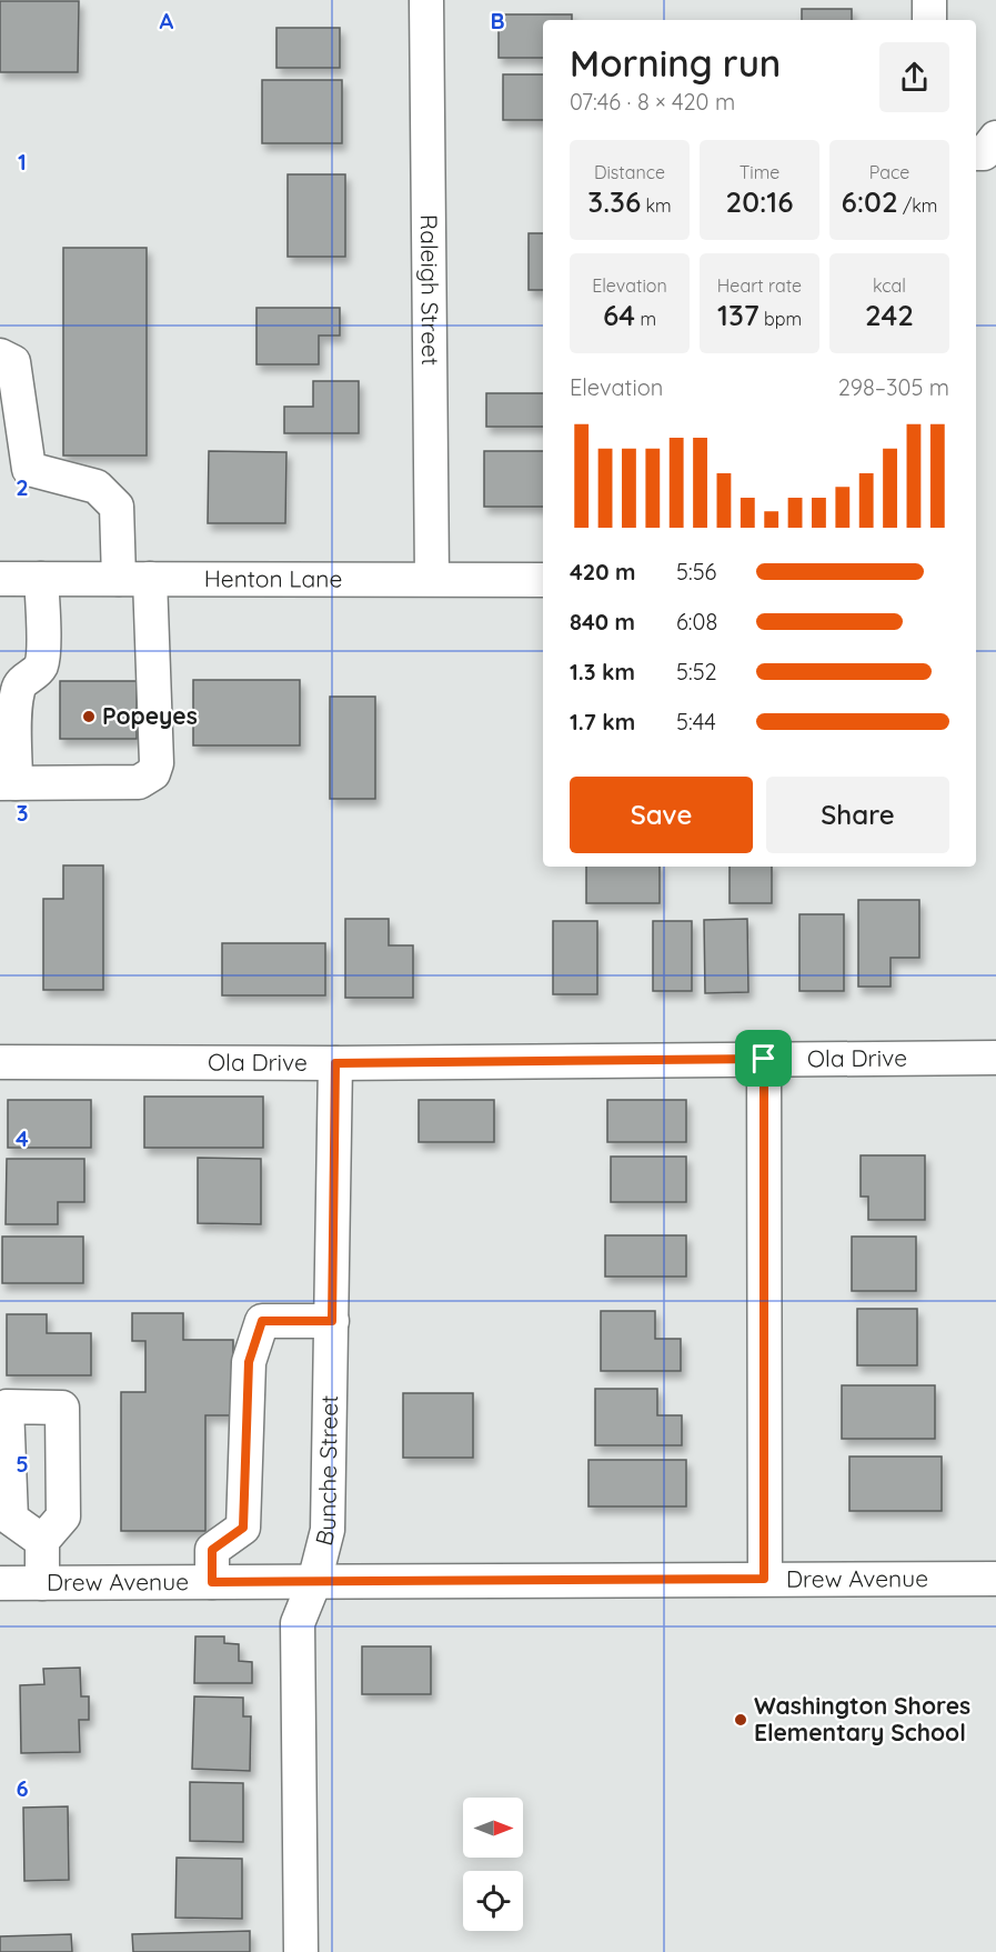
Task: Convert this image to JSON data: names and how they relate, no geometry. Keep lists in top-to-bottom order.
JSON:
{
  "streets": {
    "street": [
      "Raleigh Street",
      "Henton Lane",
      "Ola Drive",
      "Bunche Street",
      "Drew Avenue"
    ]
  },
  "crossings": [
    ["Raleigh Street", "Henton Lane"],
    ["Ola Drive", "Bunche Street"],
    ["Bunche Street", "Drew Avenue"]
  ],
  "places": ["Popeyes", "Washington Shores Elementary School"],
  "north": "right",
  "page": {
    "heading": ["Morning run", "07:46 · 8 × 420 m"],
    "stats": [
      ["Distance", "3.36 km"],
      ["Time", "20:16"],
      ["Pace", "6:02 /km"],
      ["Elevation", "64 m"],
      ["Heart rate", "137 bpm"],
      ["kcal", "242"]
    ],
    "chart": ["Elevation", "298–305 m"],
    "list": [
      {
        "name": "420 m",
        "note": "5:56"
      },
      {
        "name": "840 m",
        "note": "6:08"
      },
      {
        "name": "1.3 km",
        "note": "5:52"
      },
      {
        "name": "1.7 km",
        "note": "5:44"
      }
    ],
    "buttons": ["Save", "Share"]
  },
  "grid": {
    "columns": ["A", "B"],
    "rows": [
      "1",
      "2",
      "3",
      "4",
      "5",
      "6"
    ]
  }
}
